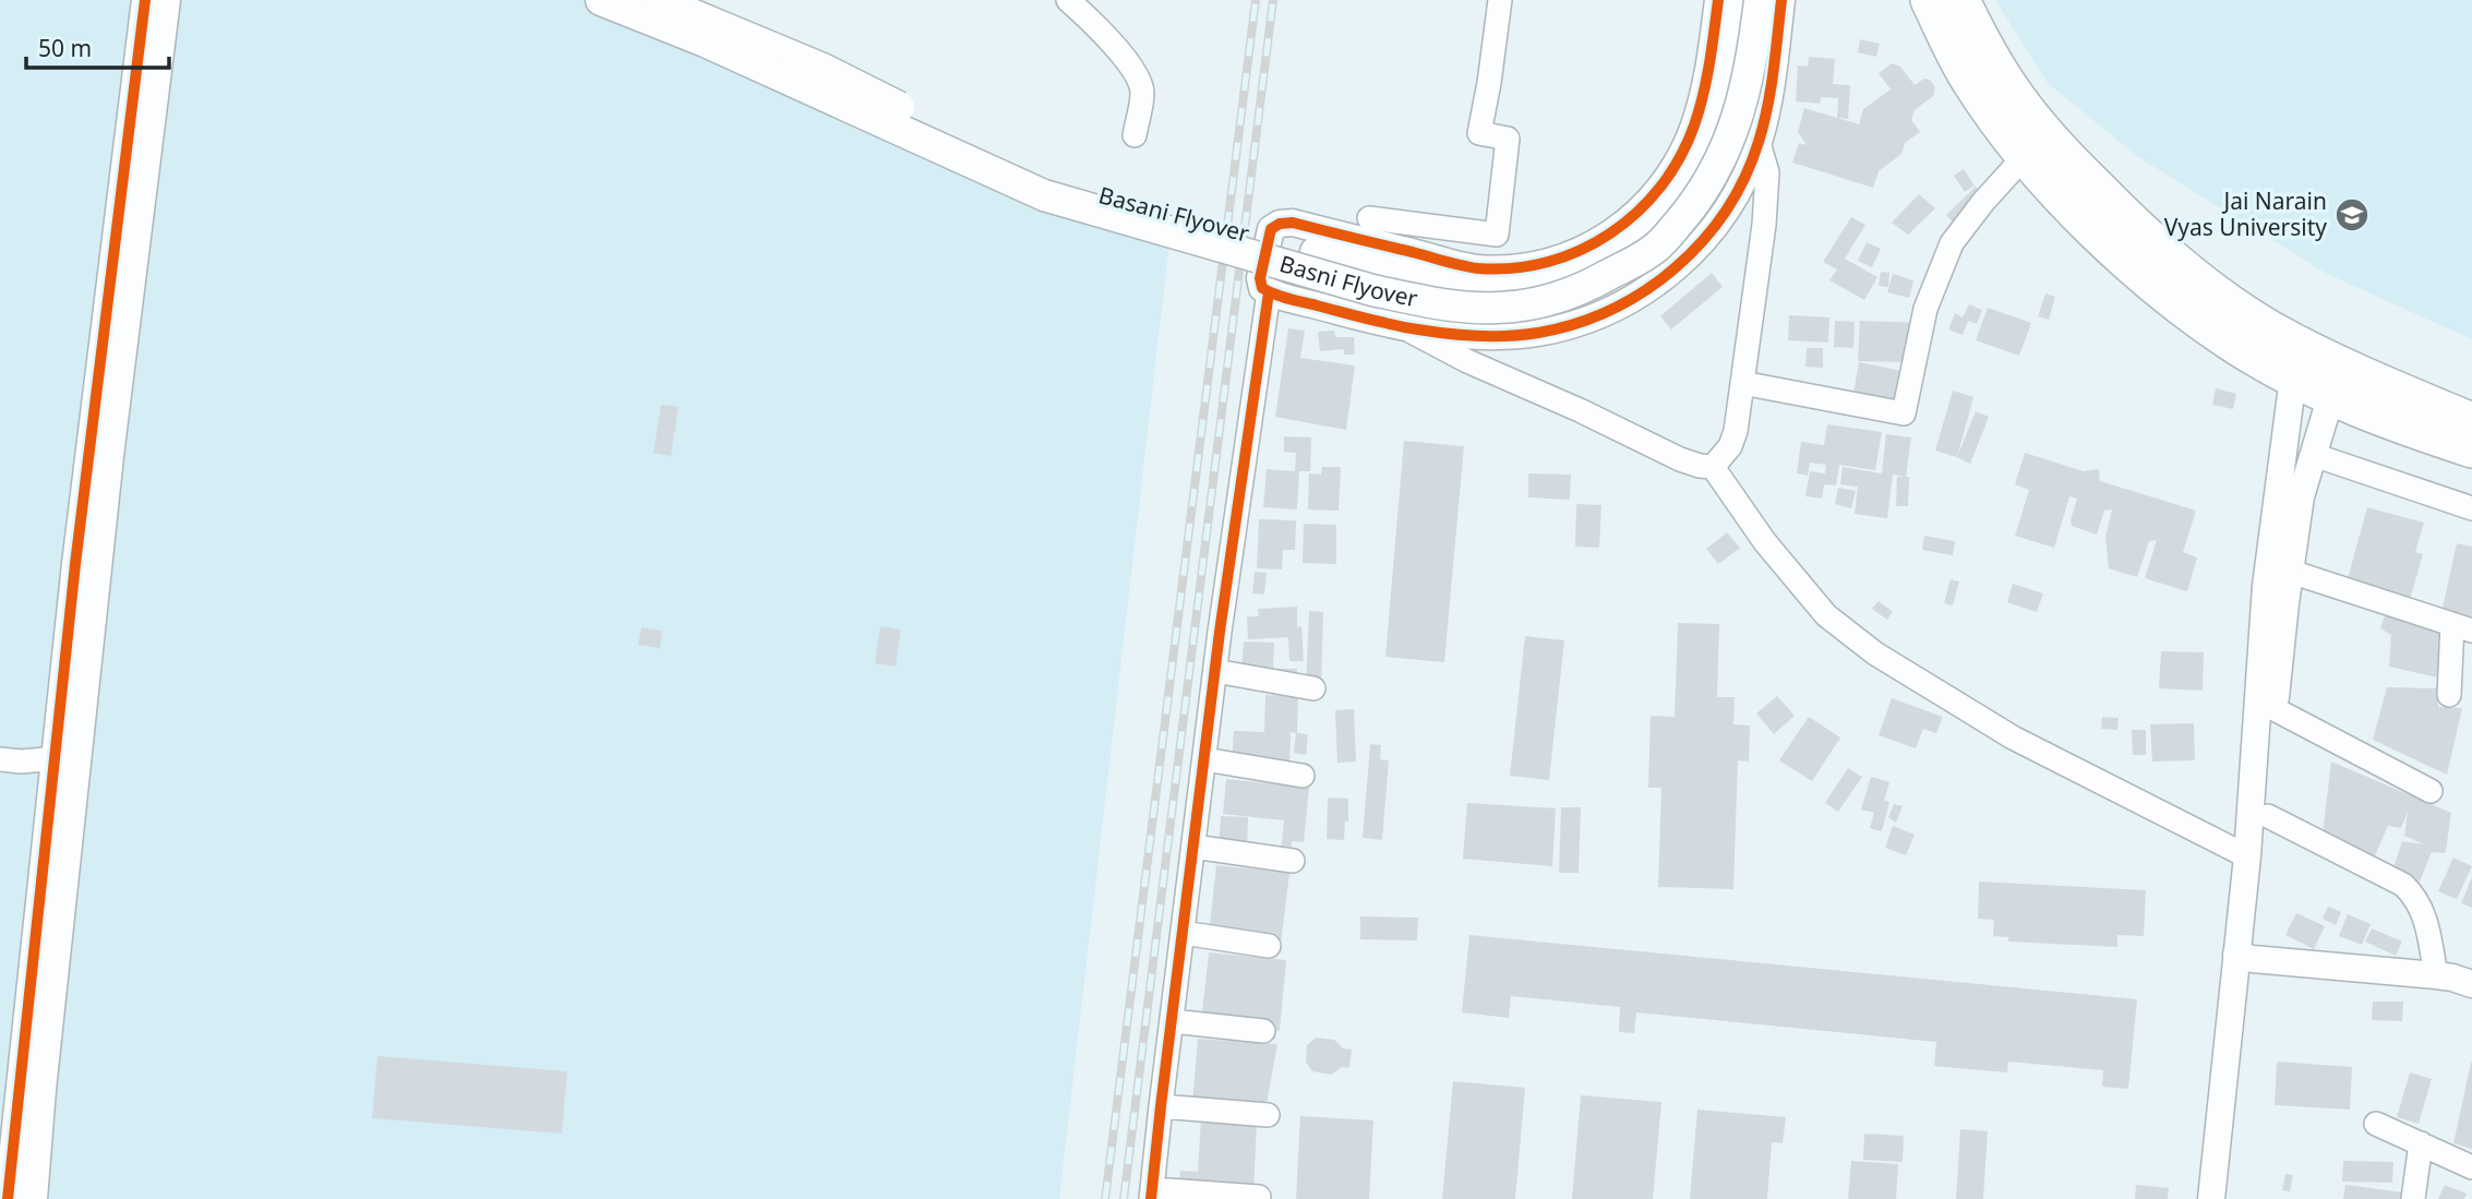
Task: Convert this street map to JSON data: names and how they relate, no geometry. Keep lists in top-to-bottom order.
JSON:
{
  "streets": {
    "main road": ["Basani Flyover", "Basni Flyover"]
  },
  "crossings": [
    ["Basani Flyover", "Basni Flyover"]
  ],
  "places": {
    "school or university": ["Jai Narain Vyas University"]
  },
  "scale_bar": "50 m"
}
